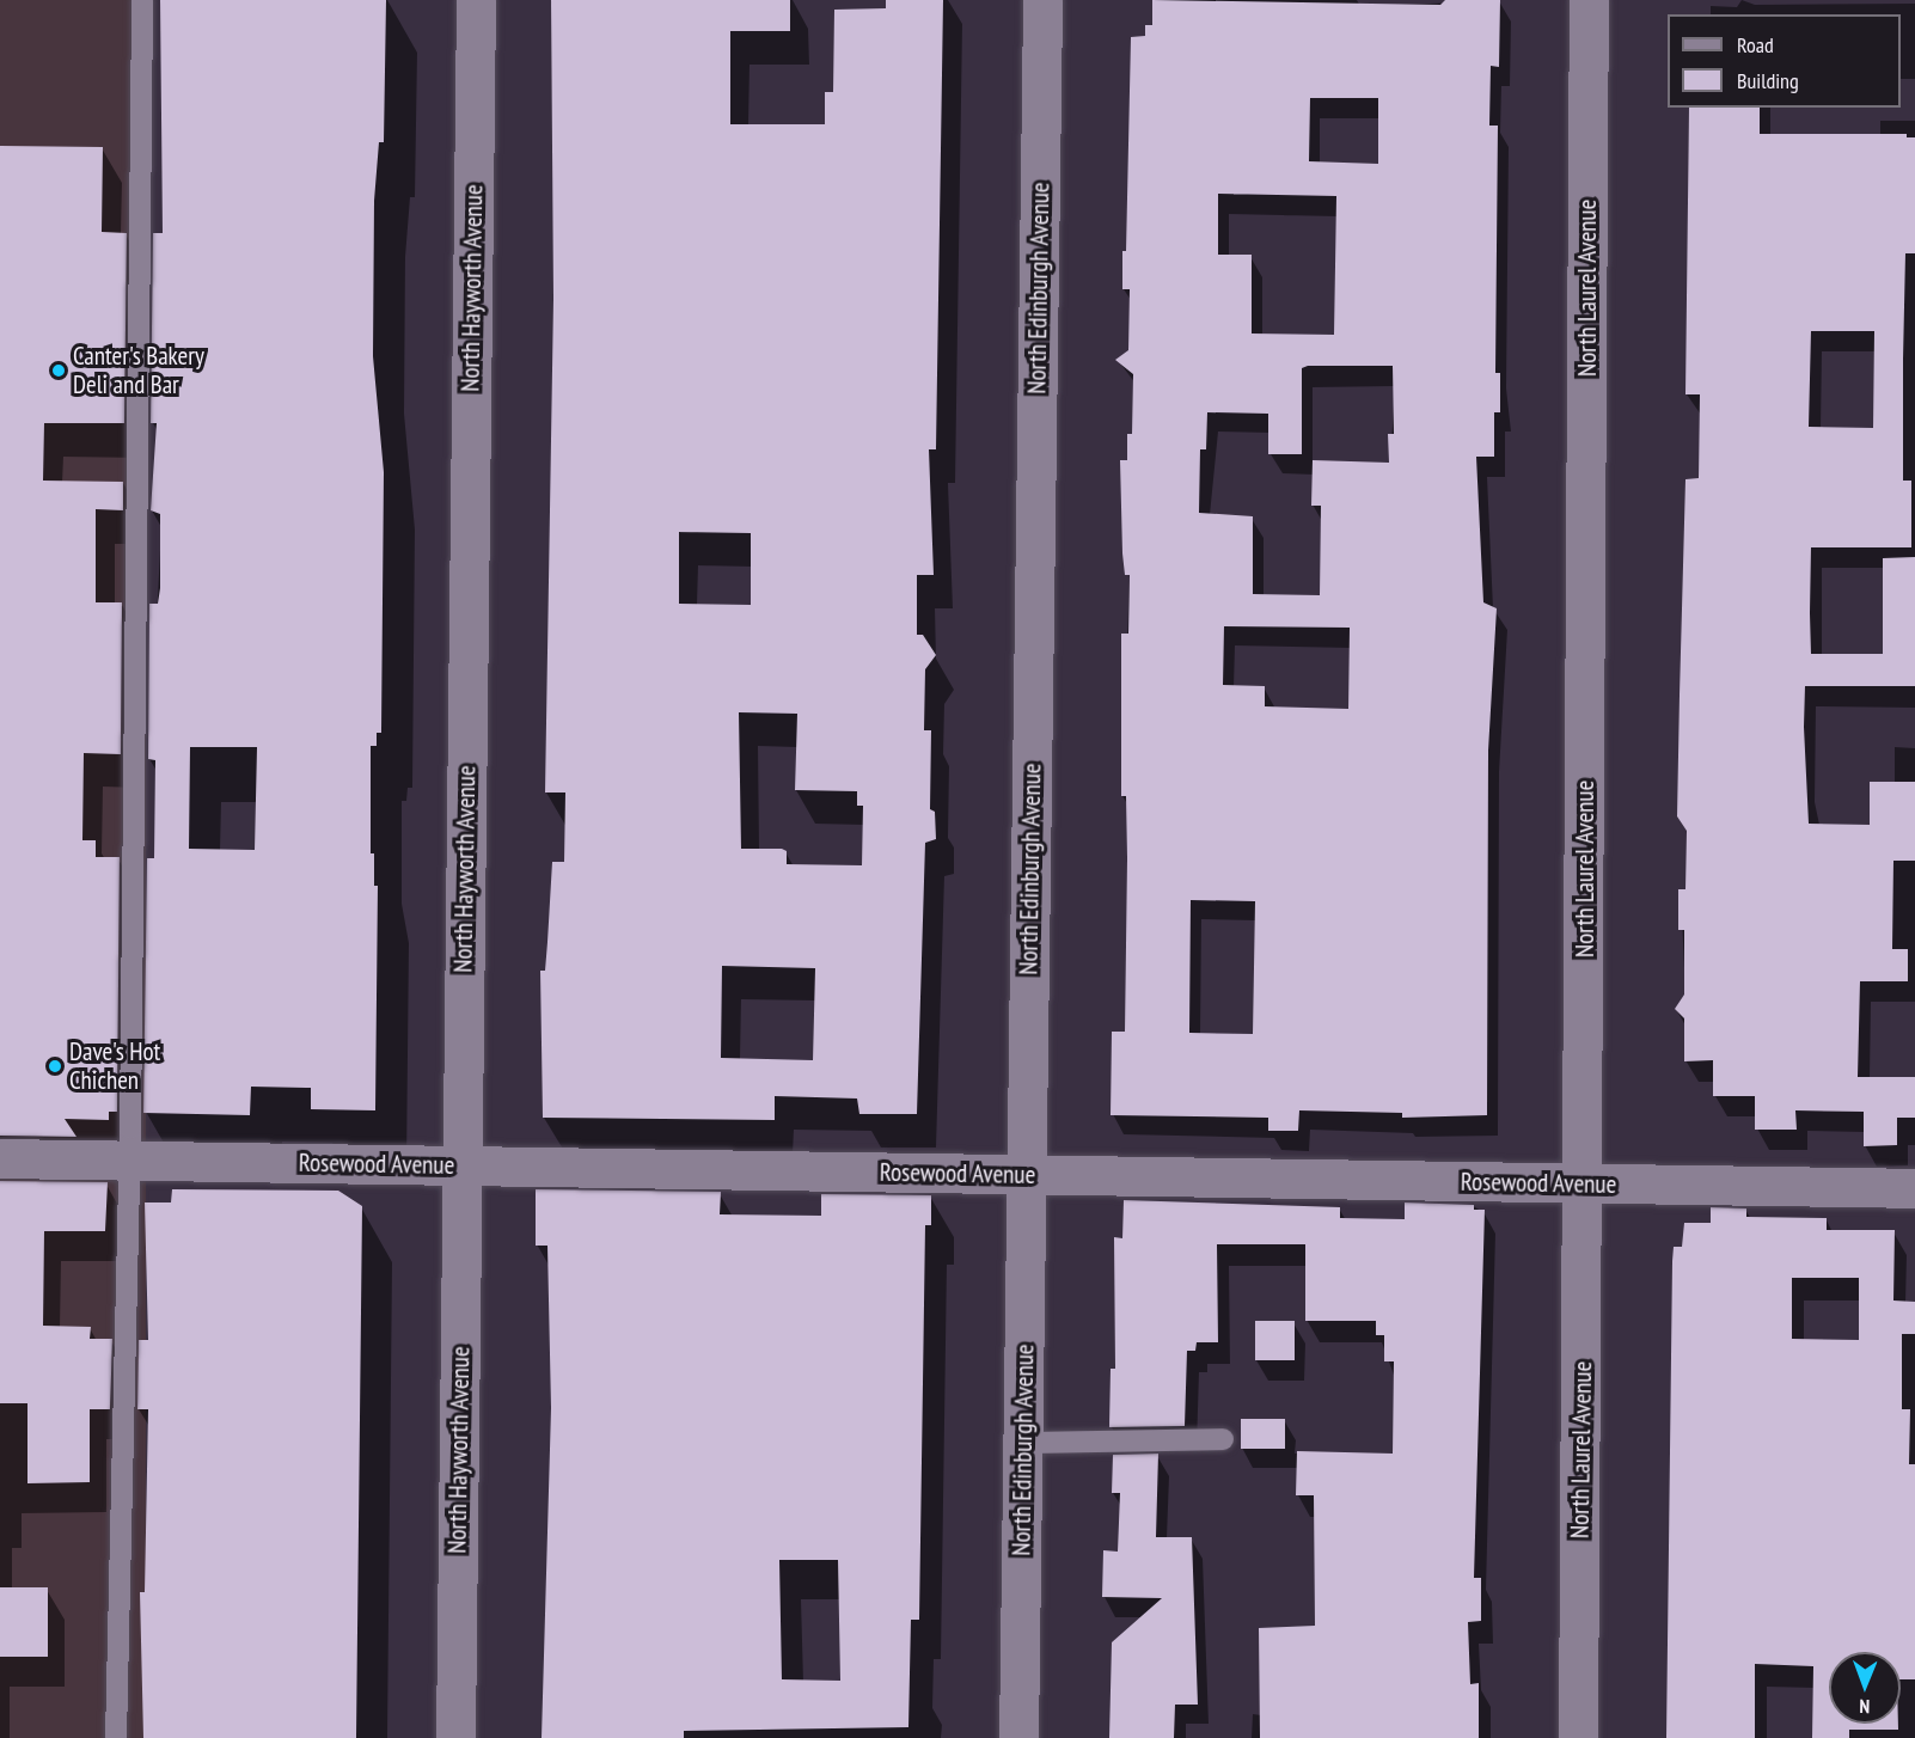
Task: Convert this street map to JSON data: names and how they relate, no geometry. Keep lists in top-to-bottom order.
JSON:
{
  "streets": {
    "street": [
      "North Hayworth Avenue",
      "North Edinburgh Avenue",
      "North Laurel Avenue",
      "Rosewood Avenue"
    ]
  },
  "crossings": [
    ["North Hayworth Avenue", "Rosewood Avenue"],
    ["North Edinburgh Avenue", "Rosewood Avenue"],
    ["North Laurel Avenue", "Rosewood Avenue"]
  ],
  "places": ["Canter's Bakery Deli and Bar", "Dave's Hot Chichen"],
  "legend": ["Road", "Building"],
  "north": "bottom"
}
